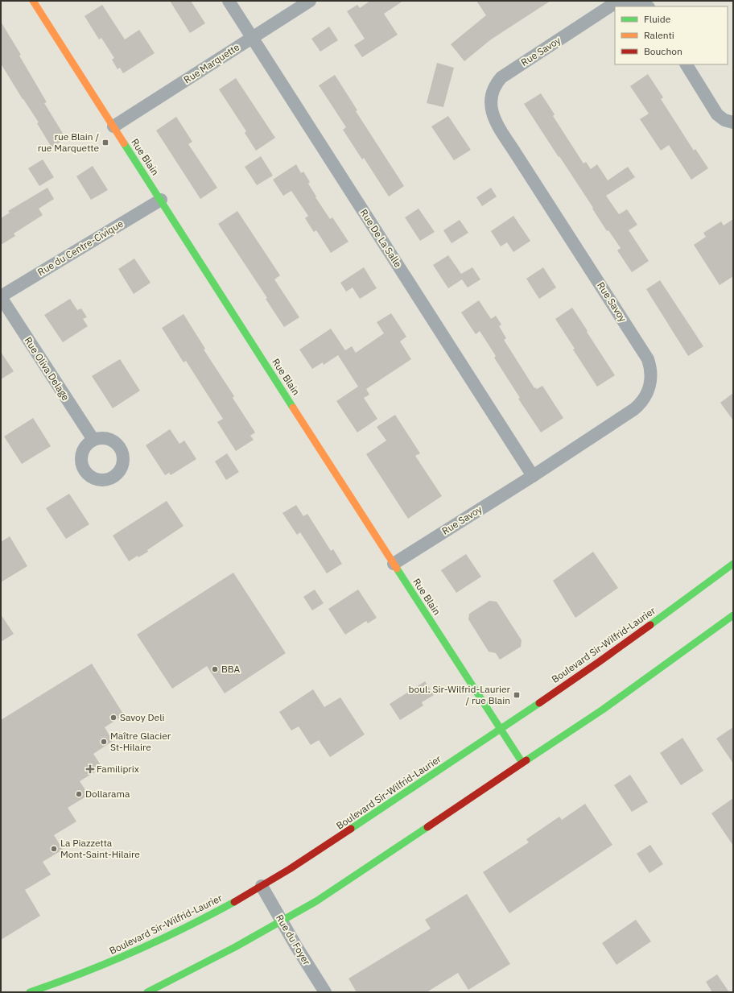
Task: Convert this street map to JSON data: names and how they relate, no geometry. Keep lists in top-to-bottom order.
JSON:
{
  "streets": {
    "main road": ["Rue Blain", "Boulevard Sir-Wilfrid-Laurier"],
    "street": [
      "Rue Savoy",
      "Rue Marquette",
      "Rue De La Salle",
      "Rue du Centre-Civique",
      "Rue Oliva Delage",
      "Rue du Foyer"
    ]
  },
  "crossings": [
    ["Rue Savoy", "Rue Blain"],
    ["Rue Savoy", "Rue De La Salle"],
    ["Rue Marquette", "Rue Blain"],
    ["Rue Marquette", "Rue De La Salle"],
    ["Rue Blain", "Rue du Centre-Civique"],
    ["Rue Blain", "Boulevard Sir-Wilfrid-Laurier"],
    ["Rue du Centre-Civique", "Rue Oliva Delage"],
    ["Boulevard Sir-Wilfrid-Laurier", "Rue du Foyer"]
  ],
  "places": {
    "transit": ["rue Blain / rue Marquette", "boul. Sir-Wilfrid-Laurier / rue Blain"],
    "other": [
      "BBA",
      "Savoy Deli",
      "Maître Glacier St-Hilaire",
      "Dollarama",
      "La Piazzetta Mont-Saint-Hilaire"
    ],
    "health": ["Familiprix"]
  },
  "legend": ["Fluide", "Ralenti", "Bouchon"]
}
